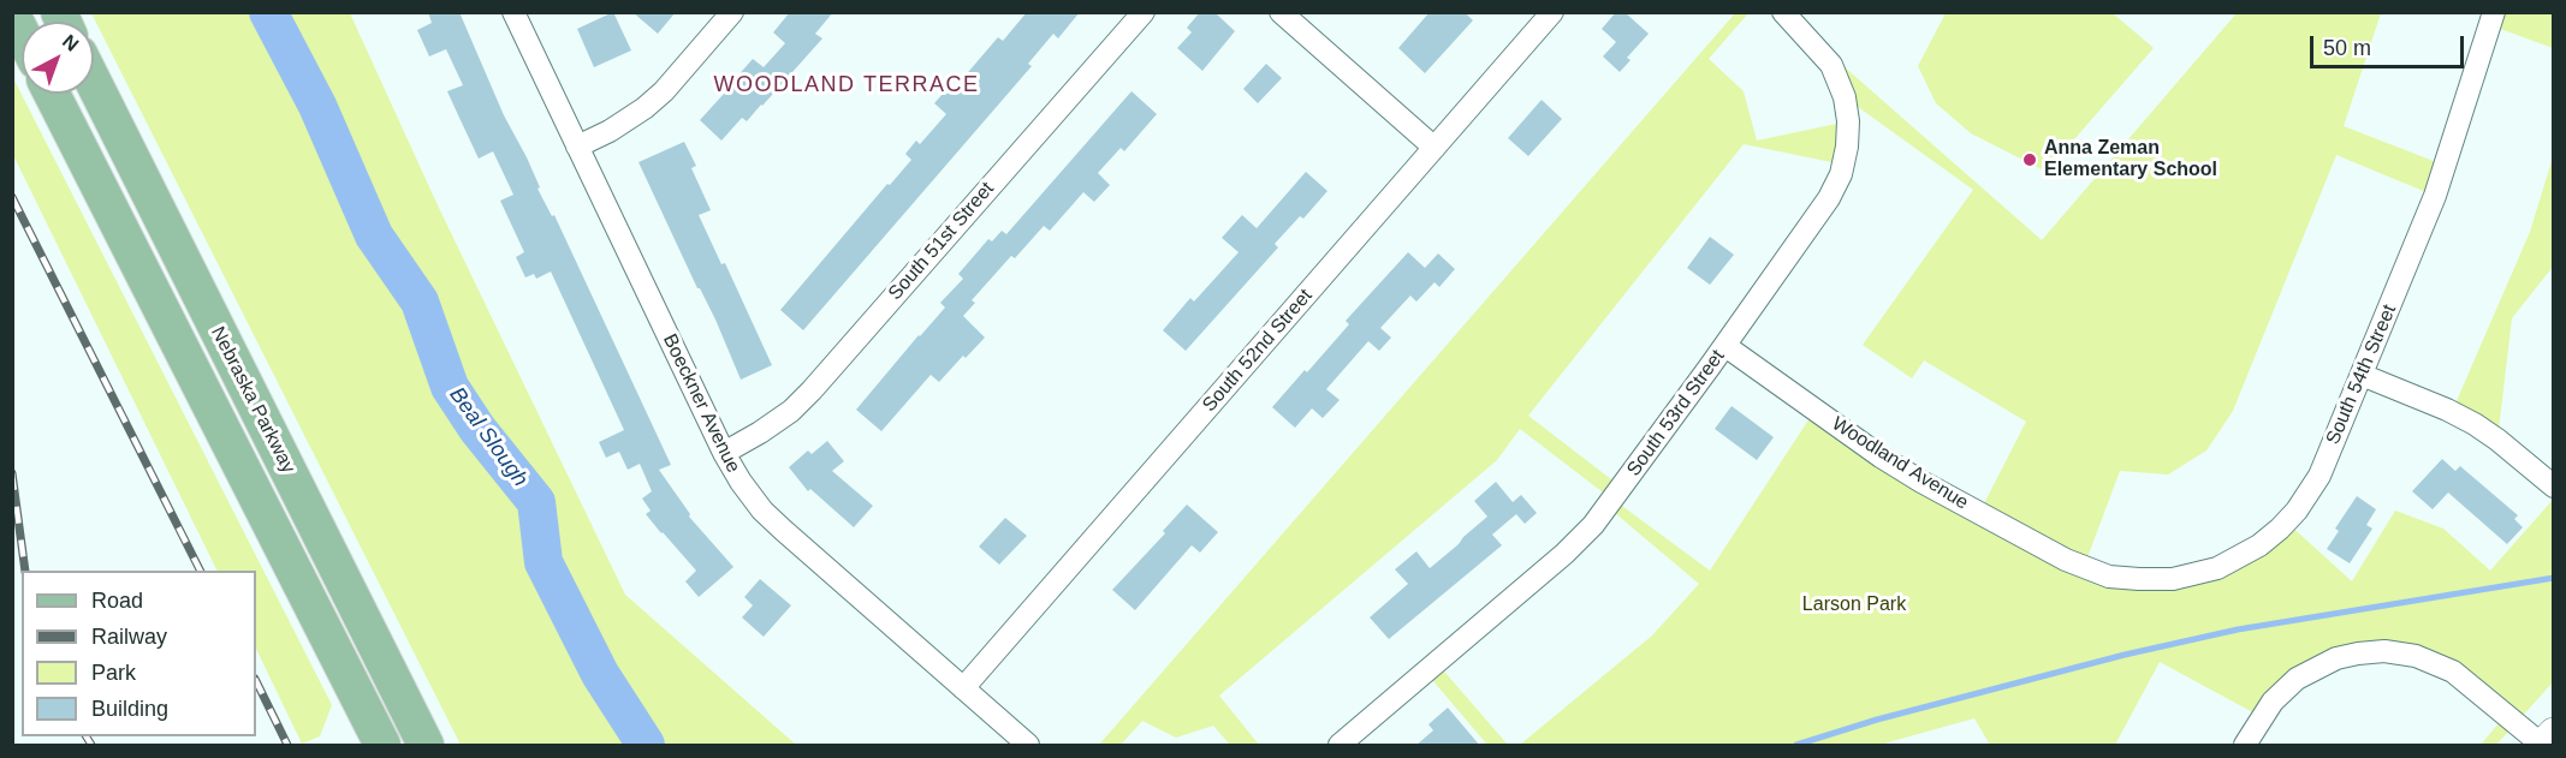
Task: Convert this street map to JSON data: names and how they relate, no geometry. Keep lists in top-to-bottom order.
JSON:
{
  "streets": {
    "main road": ["Nebraska Parkway"],
    "street": [
      "South 51st Street",
      "South 52nd Street",
      "South 54th Street",
      "Boeckner Avenue",
      "South 53rd Street",
      "Woodland Avenue"
    ]
  },
  "crossings": [
    ["South 51st Street", "Boeckner Avenue"],
    ["South 52nd Street", "Boeckner Avenue"],
    ["South 54th Street", "Woodland Avenue"],
    ["South 53rd Street", "Woodland Avenue"]
  ],
  "districts": ["WOODLAND TERRACE"],
  "water": ["Beal Slough"],
  "parks": ["Larson Park"],
  "places": ["Anna Zeman Elementary School"],
  "legend": [
    "Road",
    "Railway",
    "Park",
    "Building"
  ],
  "scale_bar": "50 m",
  "north": "top right"
}
